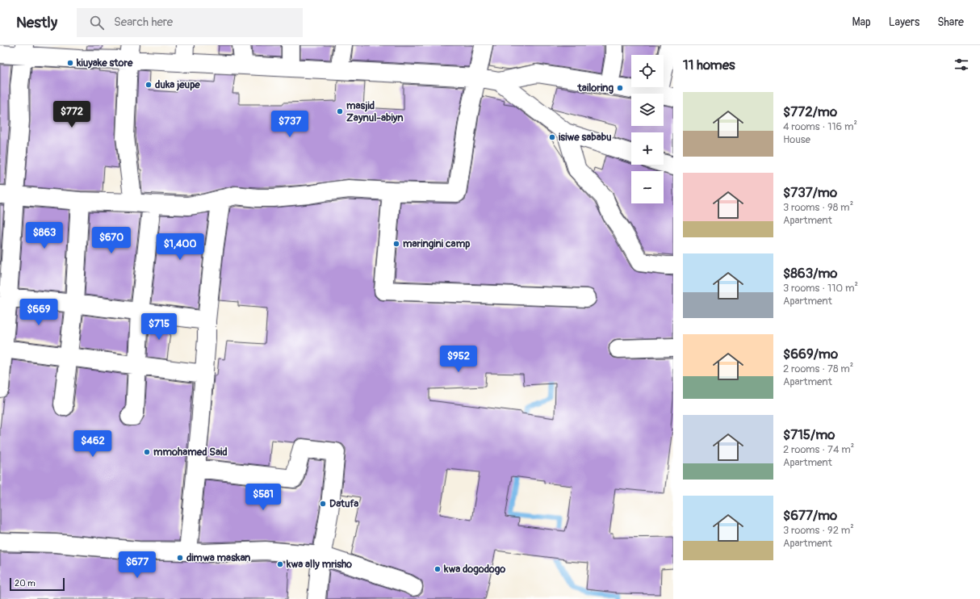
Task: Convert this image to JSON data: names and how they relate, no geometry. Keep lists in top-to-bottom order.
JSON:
{
  "places": [
    "kiuyake store",
    "duka jeupe",
    "tailoring",
    "masjid Zaynul-abiyn",
    "isiwe sababu",
    "maringini camp",
    "mmohamed Said",
    "Datufa",
    "dimwa maskan",
    "kwa ally mrisho",
    "kwa dogodogo"
  ],
  "scale_bar": "20 m",
  "page": {
    "header": "Nestly",
    "search": "Search here",
    "nav": ["Map", "Layers", "Share"],
    "heading": "11 homes",
    "map_buttons": ["+", "−"],
    "list": [
      {
        "name": "$772/mo",
        "note": "4 rooms · 116 m² · House"
      },
      {
        "name": "$737/mo",
        "note": "3 rooms · 98 m² · Apartment"
      },
      {
        "name": "$863/mo",
        "note": "3 rooms · 110 m² · Apartment"
      },
      {
        "name": "$669/mo",
        "note": "2 rooms · 78 m² · Apartment"
      },
      {
        "name": "$715/mo",
        "note": "2 rooms · 74 m² · Apartment"
      },
      {
        "name": "$677/mo",
        "note": "3 rooms · 92 m² · Apartment"
      }
    ],
    "price": [
      "$772",
      "$737",
      "$863",
      "$670",
      "$1,400",
      "$669",
      "$715",
      "$952",
      "$462",
      "$581",
      "$677"
    ],
    "scale": "20 m"
  }
}
